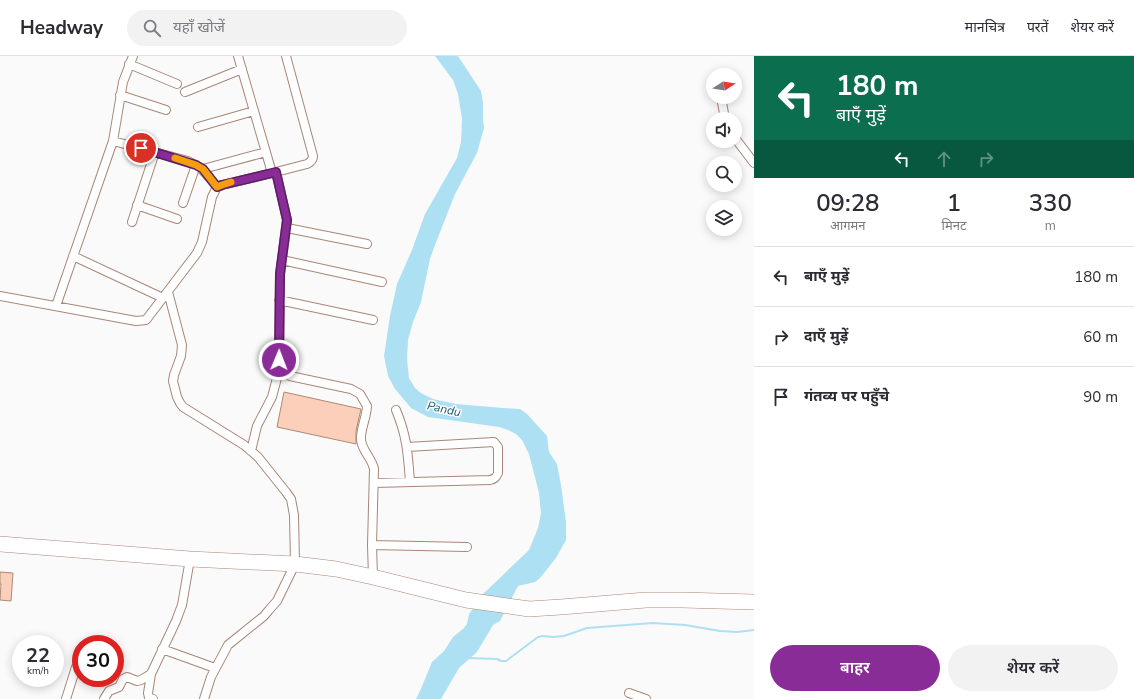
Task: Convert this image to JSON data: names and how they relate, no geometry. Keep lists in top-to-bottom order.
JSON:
{
  "water": ["Pandu"],
  "north": "right",
  "page": {
    "header": "Headway",
    "search": "यहाँ खोजें",
    "nav": ["मानचित्र", "परतें", "शेयर करें"],
    "turn": ["180 m", "बाएँ मुड़ें"],
    "eta": [
      "09:28",
      "आगमन",
      "1",
      "मिनट",
      "330",
      "m"
    ],
    "list": [
      {
        "name": "बाएँ मुड़ें",
        "value": "180 m"
      },
      {
        "name": "दाएँ मुड़ें",
        "value": "60 m"
      },
      {
        "name": "गंतव्य पर पहुँचे",
        "value": "90 m"
      }
    ],
    "speed": "22 km/h",
    "limit": "30",
    "buttons": ["बाहर", "शेयर करें"]
  }
}
